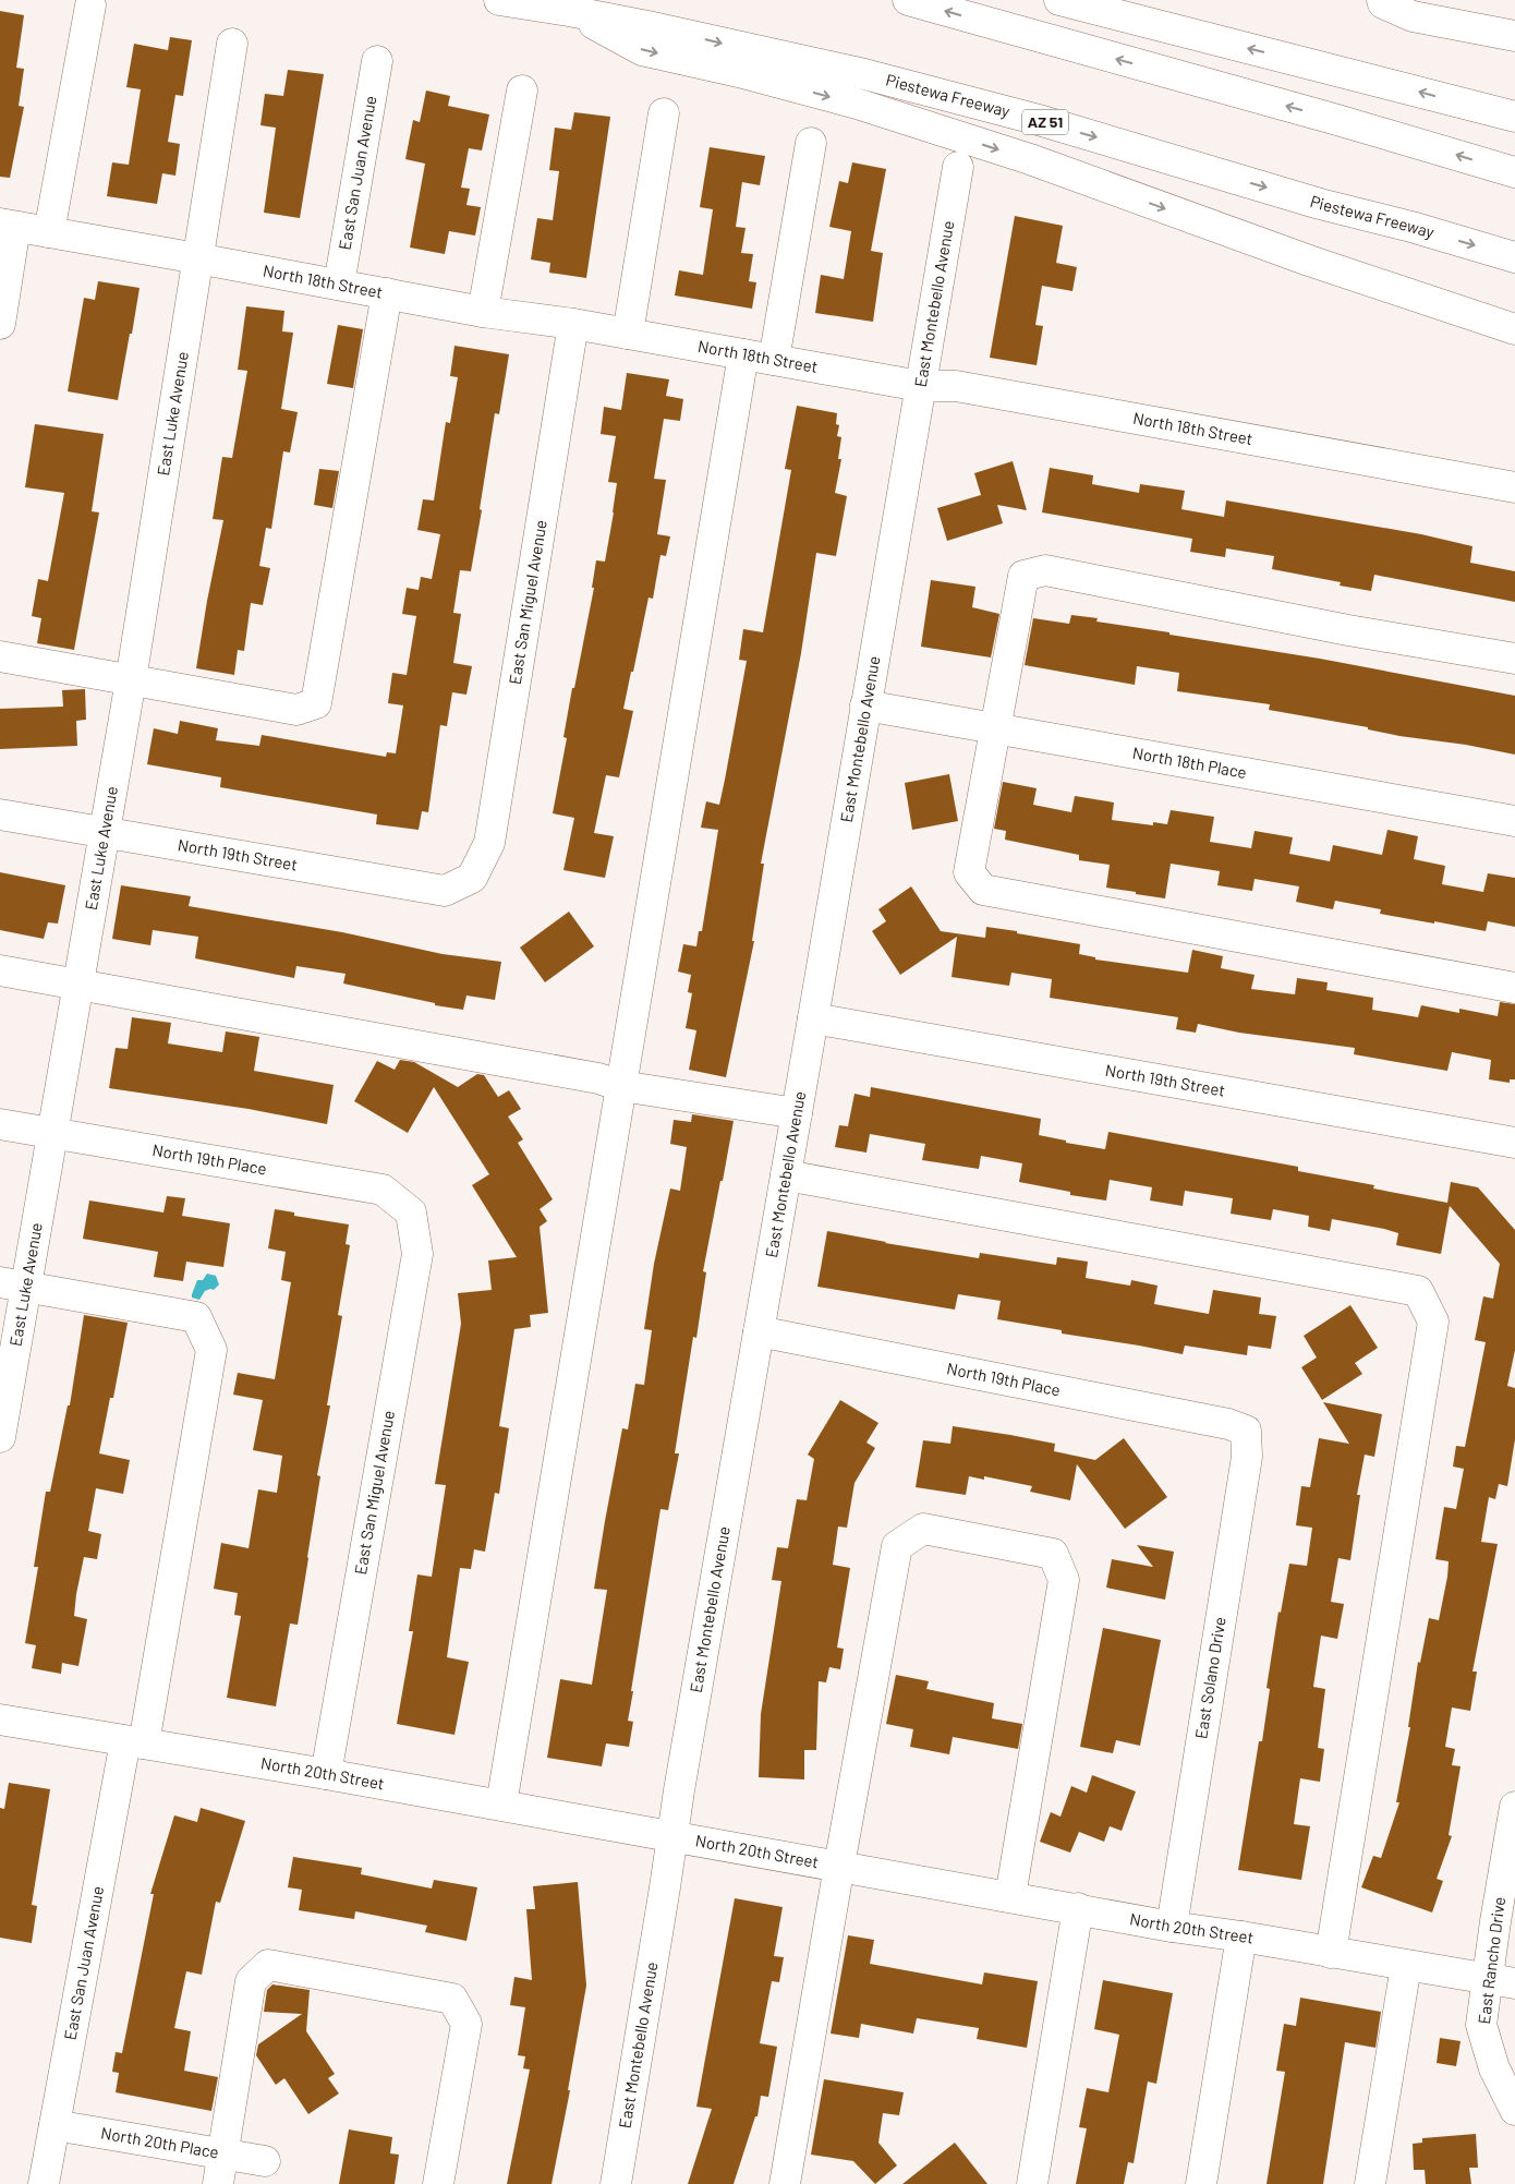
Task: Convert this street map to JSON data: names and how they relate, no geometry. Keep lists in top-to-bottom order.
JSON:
{
  "streets": {
    "main road": [
      "Piestewa Freeway",
      "AZ 51",
      "East San Juan Avenue",
      "North 18th Street",
      "East Montebello Avenue",
      "East Luke Avenue",
      "East San Miguel Avenue",
      "North 18th Place",
      "North 19th Street",
      "North 19th Place",
      "East Solano Drive",
      "North 20th Street",
      "East Rancho Drive",
      "North 20th Place"
    ]
  },
  "crossings": [
    ["East San Juan Avenue", "North 18th Street"],
    ["East San Juan Avenue", "East Luke Avenue"],
    ["East San Juan Avenue", "North 20th Street"],
    ["East San Juan Avenue", "North 20th Place"],
    ["North 18th Street", "East Montebello Avenue"],
    ["North 18th Street", "East Luke Avenue"],
    ["North 18th Street", "East San Miguel Avenue"],
    ["East Montebello Avenue", "North 18th Place"],
    ["East Montebello Avenue", "North 19th Street"],
    ["East Montebello Avenue", "North 19th Place"],
    ["East Montebello Avenue", "North 20th Street"],
    ["East Luke Avenue", "North 19th Street"],
    ["East Luke Avenue", "North 19th Place"],
    ["East San Miguel Avenue", "North 19th Street"],
    ["East San Miguel Avenue", "North 19th Place"],
    ["East San Miguel Avenue", "North 20th Street"],
    ["North 19th Place", "East Solano Drive"],
    ["East Solano Drive", "North 20th Street"],
    ["North 20th Street", "East Rancho Drive"]
  ]
}
